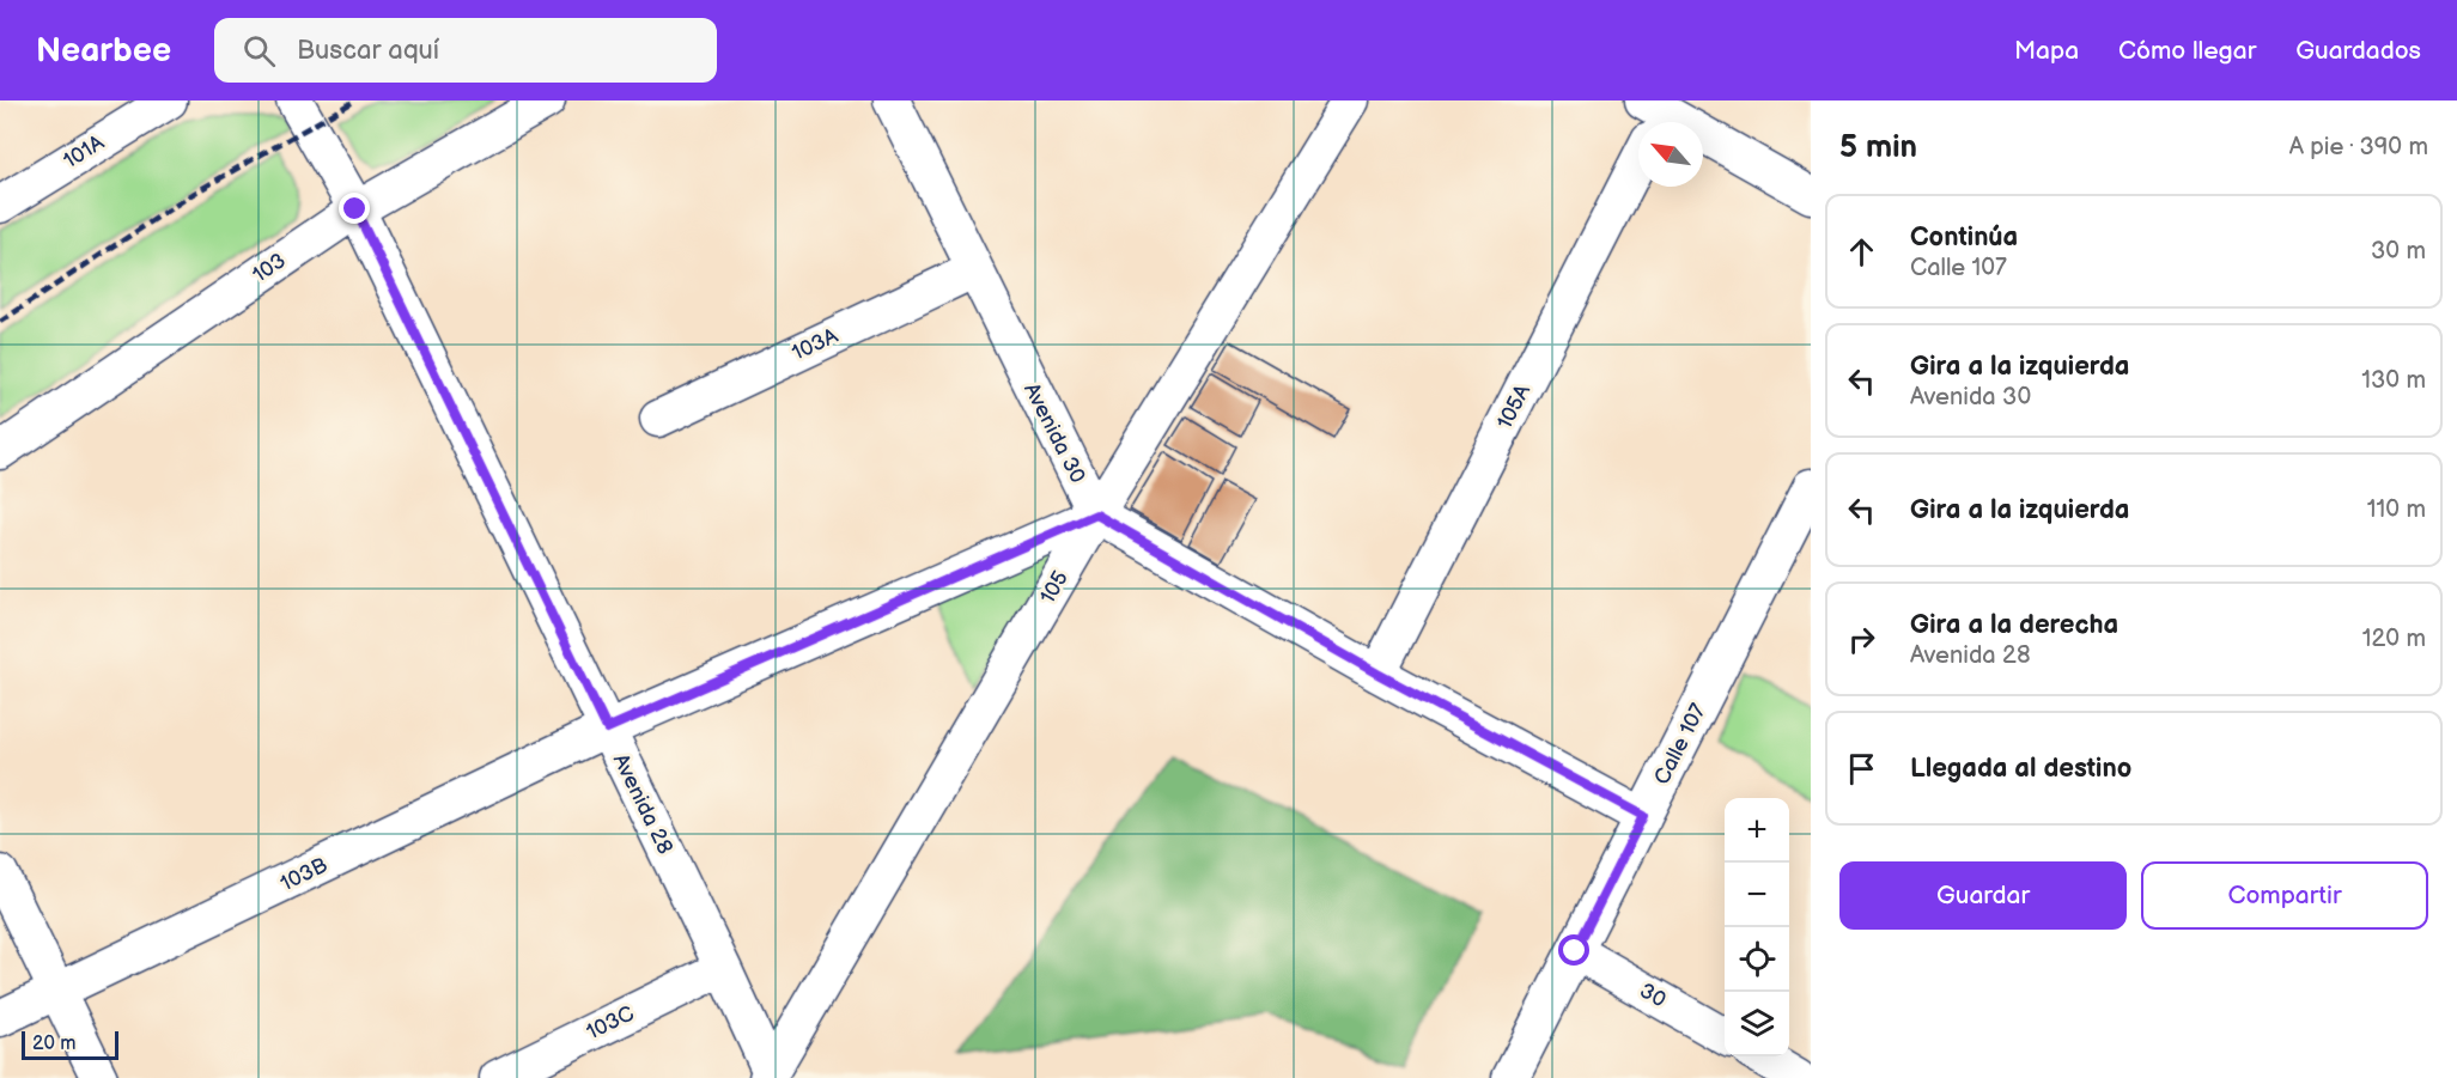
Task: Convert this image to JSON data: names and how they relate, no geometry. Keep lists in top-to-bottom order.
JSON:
{
  "streets": {
    "street": [
      "101A",
      "103",
      "103A",
      "105A",
      "Avenida 30",
      "105",
      "Calle 107",
      "Avenida 28",
      "103B",
      "30",
      "103C"
    ]
  },
  "crossings": [
    ["103", "Avenida 28"],
    ["103A", "Avenida 30"],
    ["Avenida 30", "105"],
    ["Avenida 30", "103B"],
    ["105", "Avenida 28"],
    ["105", "103B"],
    ["Calle 107", "30"],
    ["Avenida 28", "103B"],
    ["Avenida 28", "103C"]
  ],
  "scale_bar": "20 m",
  "north": "top left",
  "page": {
    "header": "Nearbee",
    "search": "Buscar aquí",
    "nav": ["Mapa", "Cómo llegar", "Guardados"],
    "heading": ["5 min", "A pie · 390 m"],
    "list": [
      ["Continúa", "Calle 107", "30 m"],
      ["Gira a la izquierda", "Avenida 30", "130 m"],
      ["Gira a la izquierda", "110 m"],
      ["Gira a la derecha", "Avenida 28", "120 m"],
      "Llegada al destino"
    ],
    "map_buttons": ["+", "−"],
    "buttons": ["Guardar", "Compartir"],
    "scale": "20 m"
  }
}
